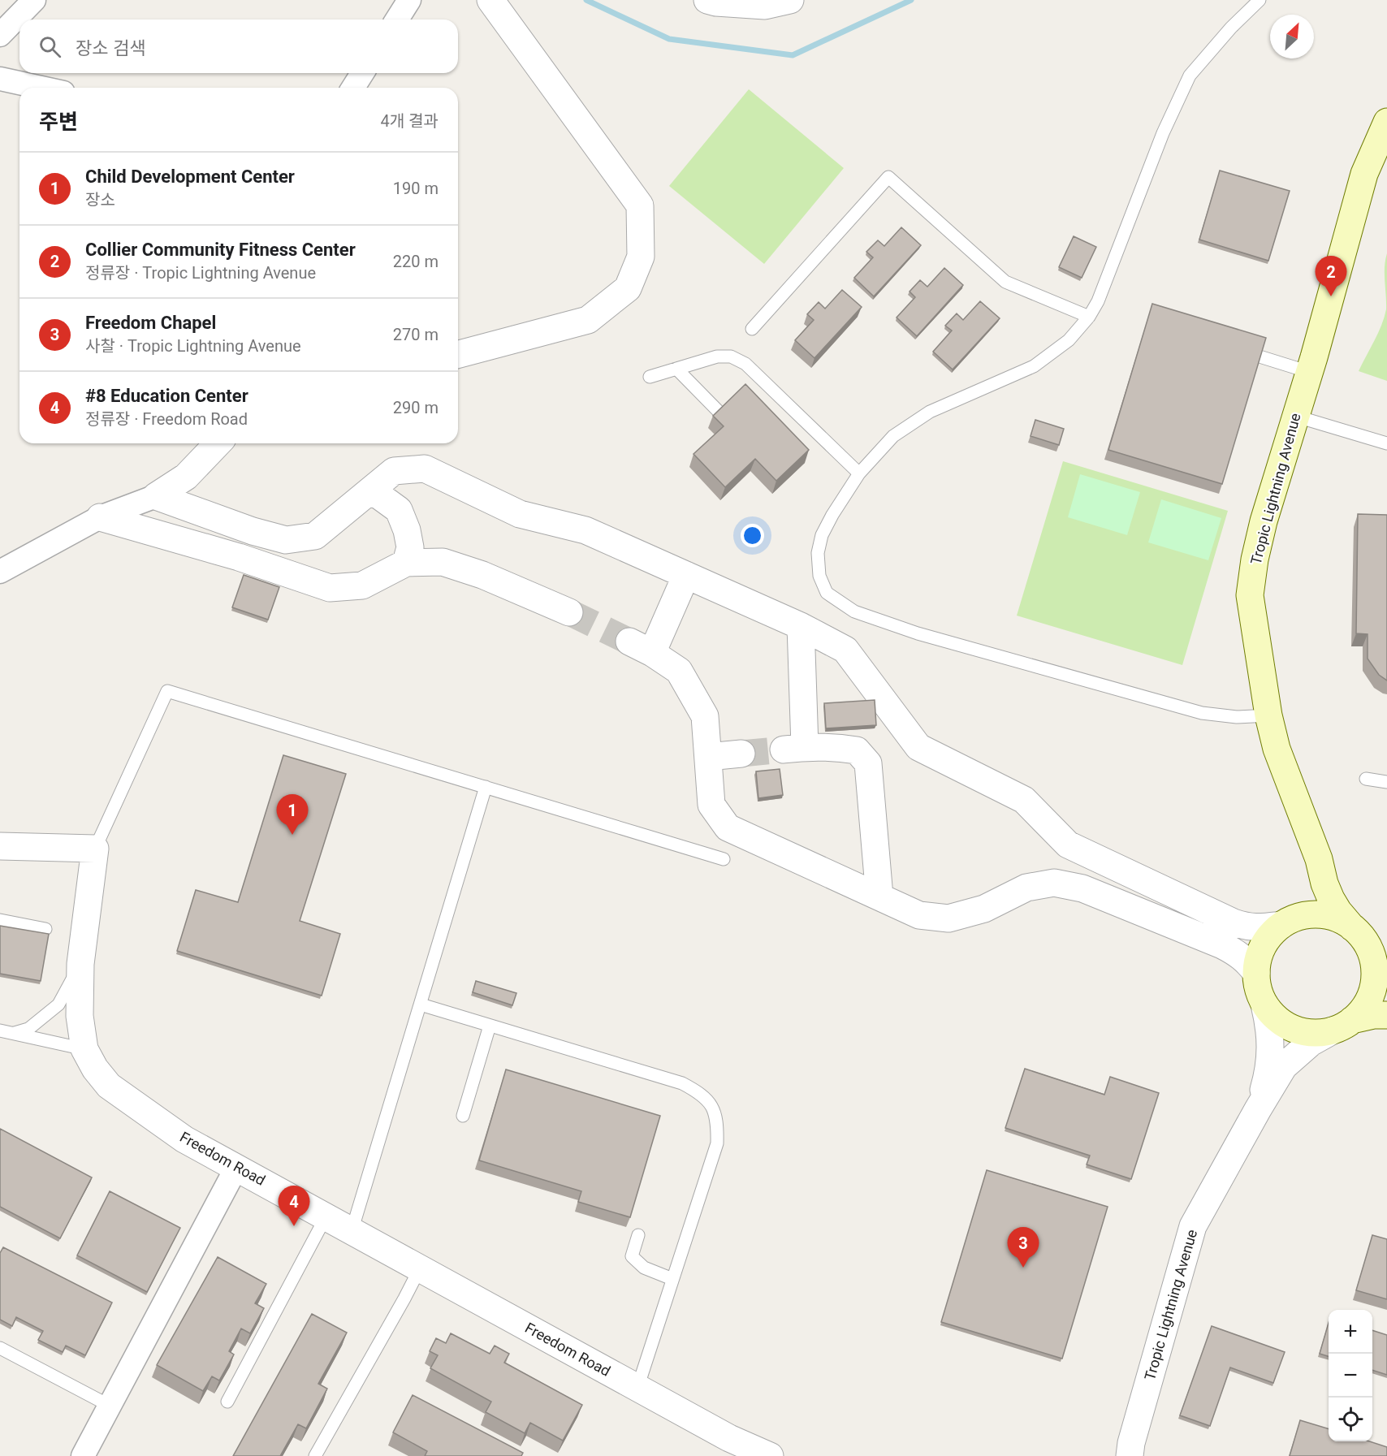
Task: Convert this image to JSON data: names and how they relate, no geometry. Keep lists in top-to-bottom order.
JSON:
{
  "streets": {
    "main road": ["Tropic Lightning Avenue"],
    "street": ["Freedom Road"]
  },
  "north": "top right",
  "page": {
    "search": "장소 검색",
    "heading": ["주변", "4개 결과"],
    "list": [
      {
        "mark": "1",
        "name": "Child Development Center",
        "note": "장소",
        "value": "190 m"
      },
      {
        "mark": "2",
        "name": "Collier Community Fitness Center",
        "note": "정류장 · Tropic Lightning Avenue",
        "value": "220 m"
      },
      {
        "mark": "3",
        "name": "Freedom Chapel",
        "note": "사찰 · Tropic Lightning Avenue",
        "value": "270 m"
      },
      {
        "mark": "4",
        "name": "#8 Education Center",
        "note": "정류장 · Freedom Road",
        "value": "290 m"
      }
    ],
    "pins": [
      "2",
      "1",
      "4",
      "3"
    ],
    "map_buttons": ["+", "−"]
  }
}
